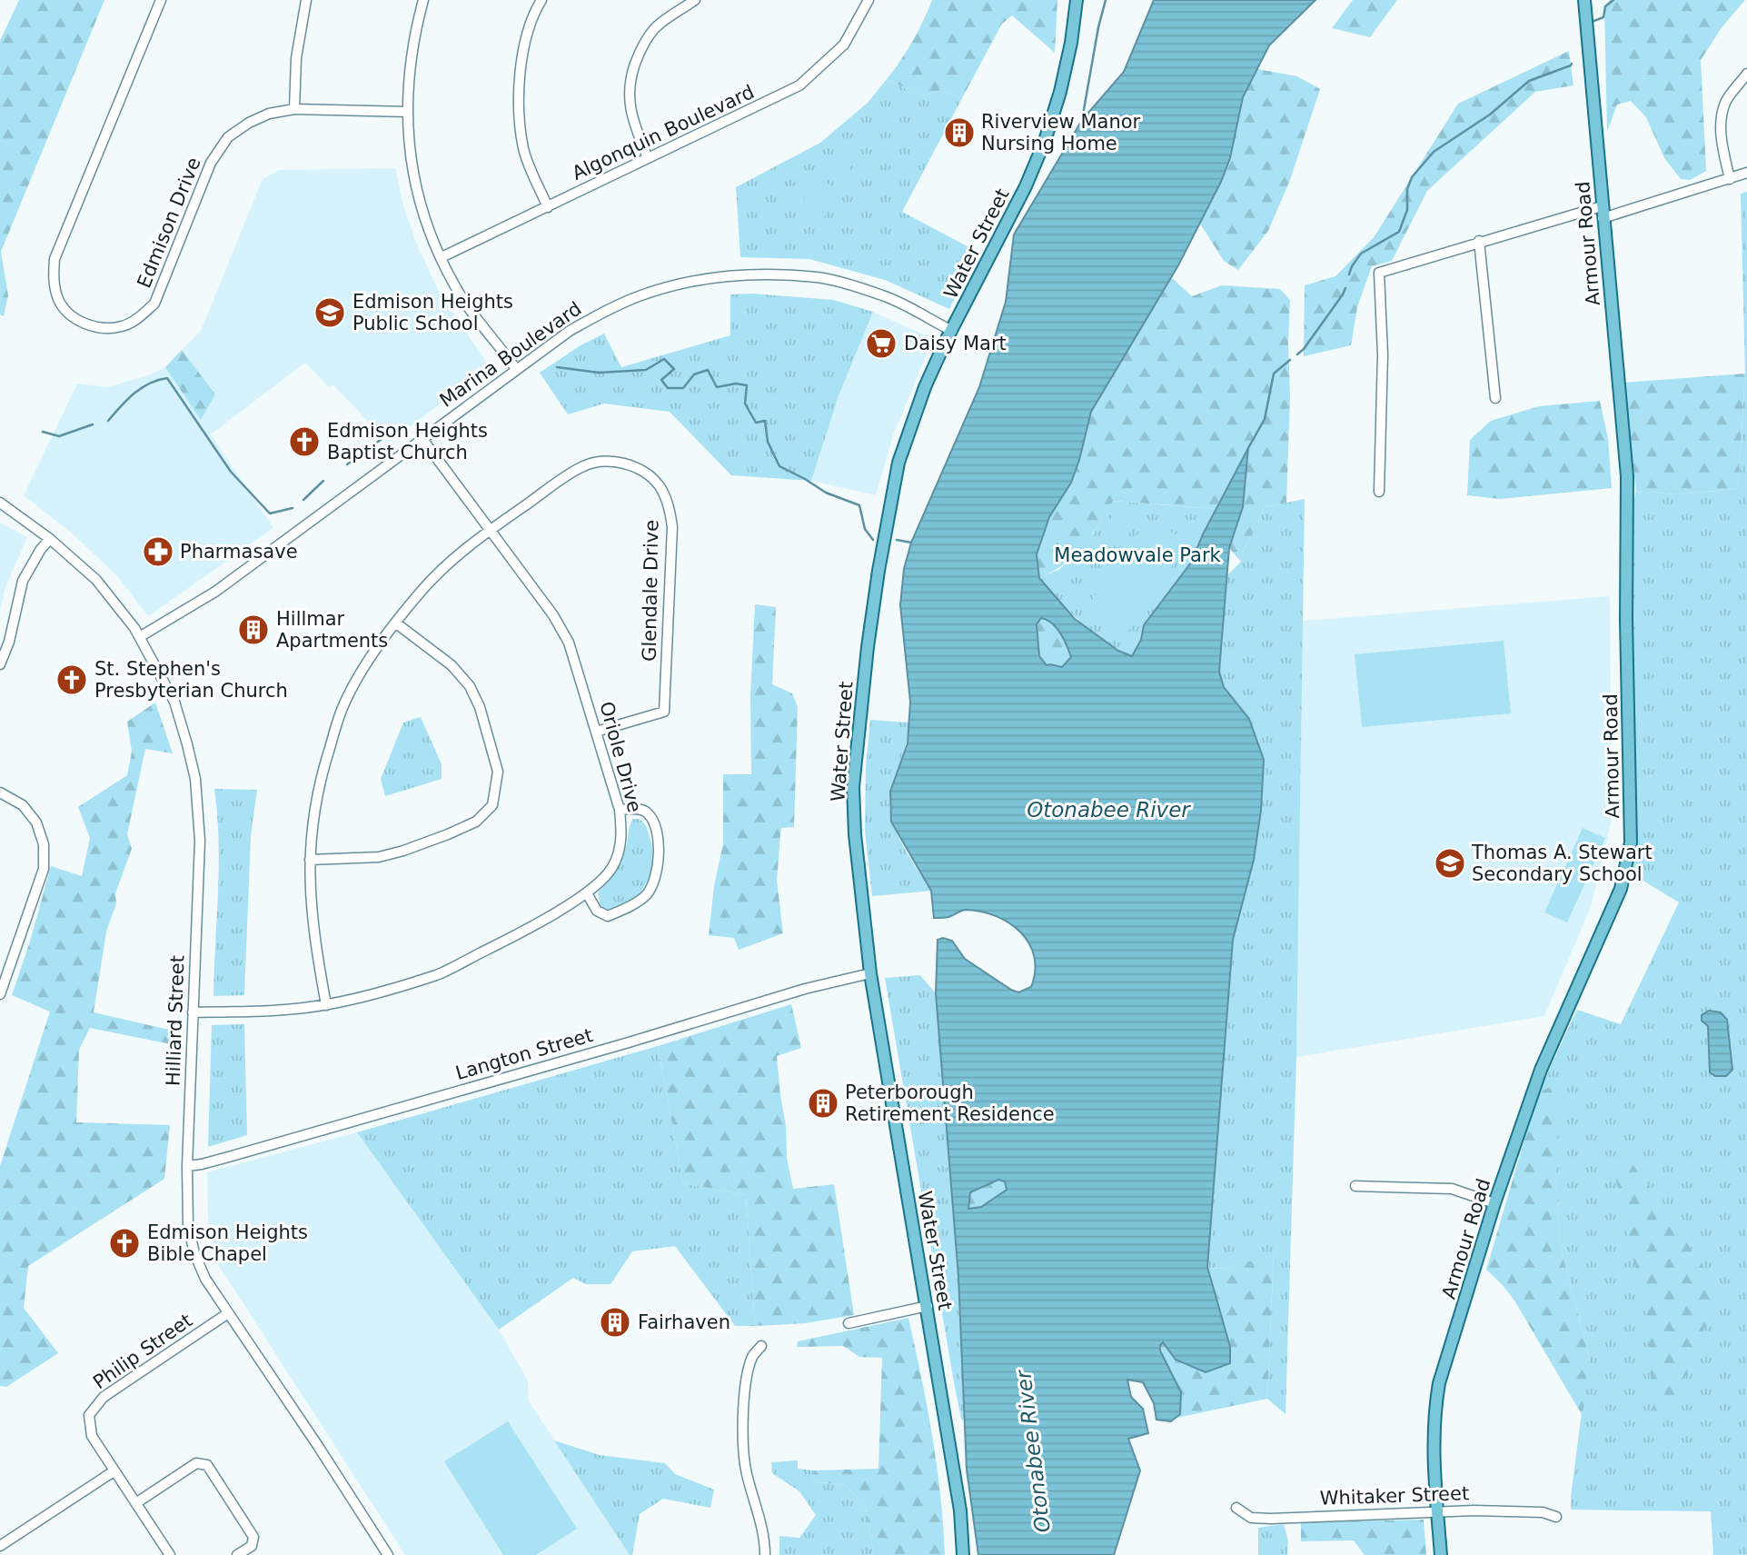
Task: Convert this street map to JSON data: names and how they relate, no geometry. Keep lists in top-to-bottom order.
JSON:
{
  "streets": {
    "main road": ["Water Street", "Armour Road"],
    "street": [
      "Algonquin Boulevard",
      "Edmison Drive",
      "Marina Boulevard",
      "Glendale Drive",
      "Oriole Drive",
      "Hilliard Street",
      "Langton Street",
      "Philip Street",
      "Whitaker Street"
    ]
  },
  "crossings": [
    ["Water Street", "Marina Boulevard"],
    ["Water Street", "Langton Street"],
    ["Armour Road", "Whitaker Street"],
    ["Marina Boulevard", "Oriole Drive"],
    ["Marina Boulevard", "Hilliard Street"],
    ["Glendale Drive", "Oriole Drive"],
    ["Oriole Drive", "Hilliard Street"],
    ["Hilliard Street", "Langton Street"],
    ["Hilliard Street", "Philip Street"]
  ],
  "water": ["Otonabee River"],
  "parks": ["Meadowvale Park"],
  "places": {
    "building": [
      "Riverview Manor Nursing Home",
      "Hillmar Apartments",
      "Peterborough Retirement Residence",
      "Fairhaven"
    ],
    "school or university": ["Edmison Heights Public School", "Thomas A. Stewart Secondary School"],
    "supermarket": ["Daisy Mart"],
    "church": ["Edmison Heights Baptist Church", "St. Stephen's Presbyterian Church", "Edmison Heights Bible Chapel"],
    "pharmacy": ["Pharmasave"]
  }
}
